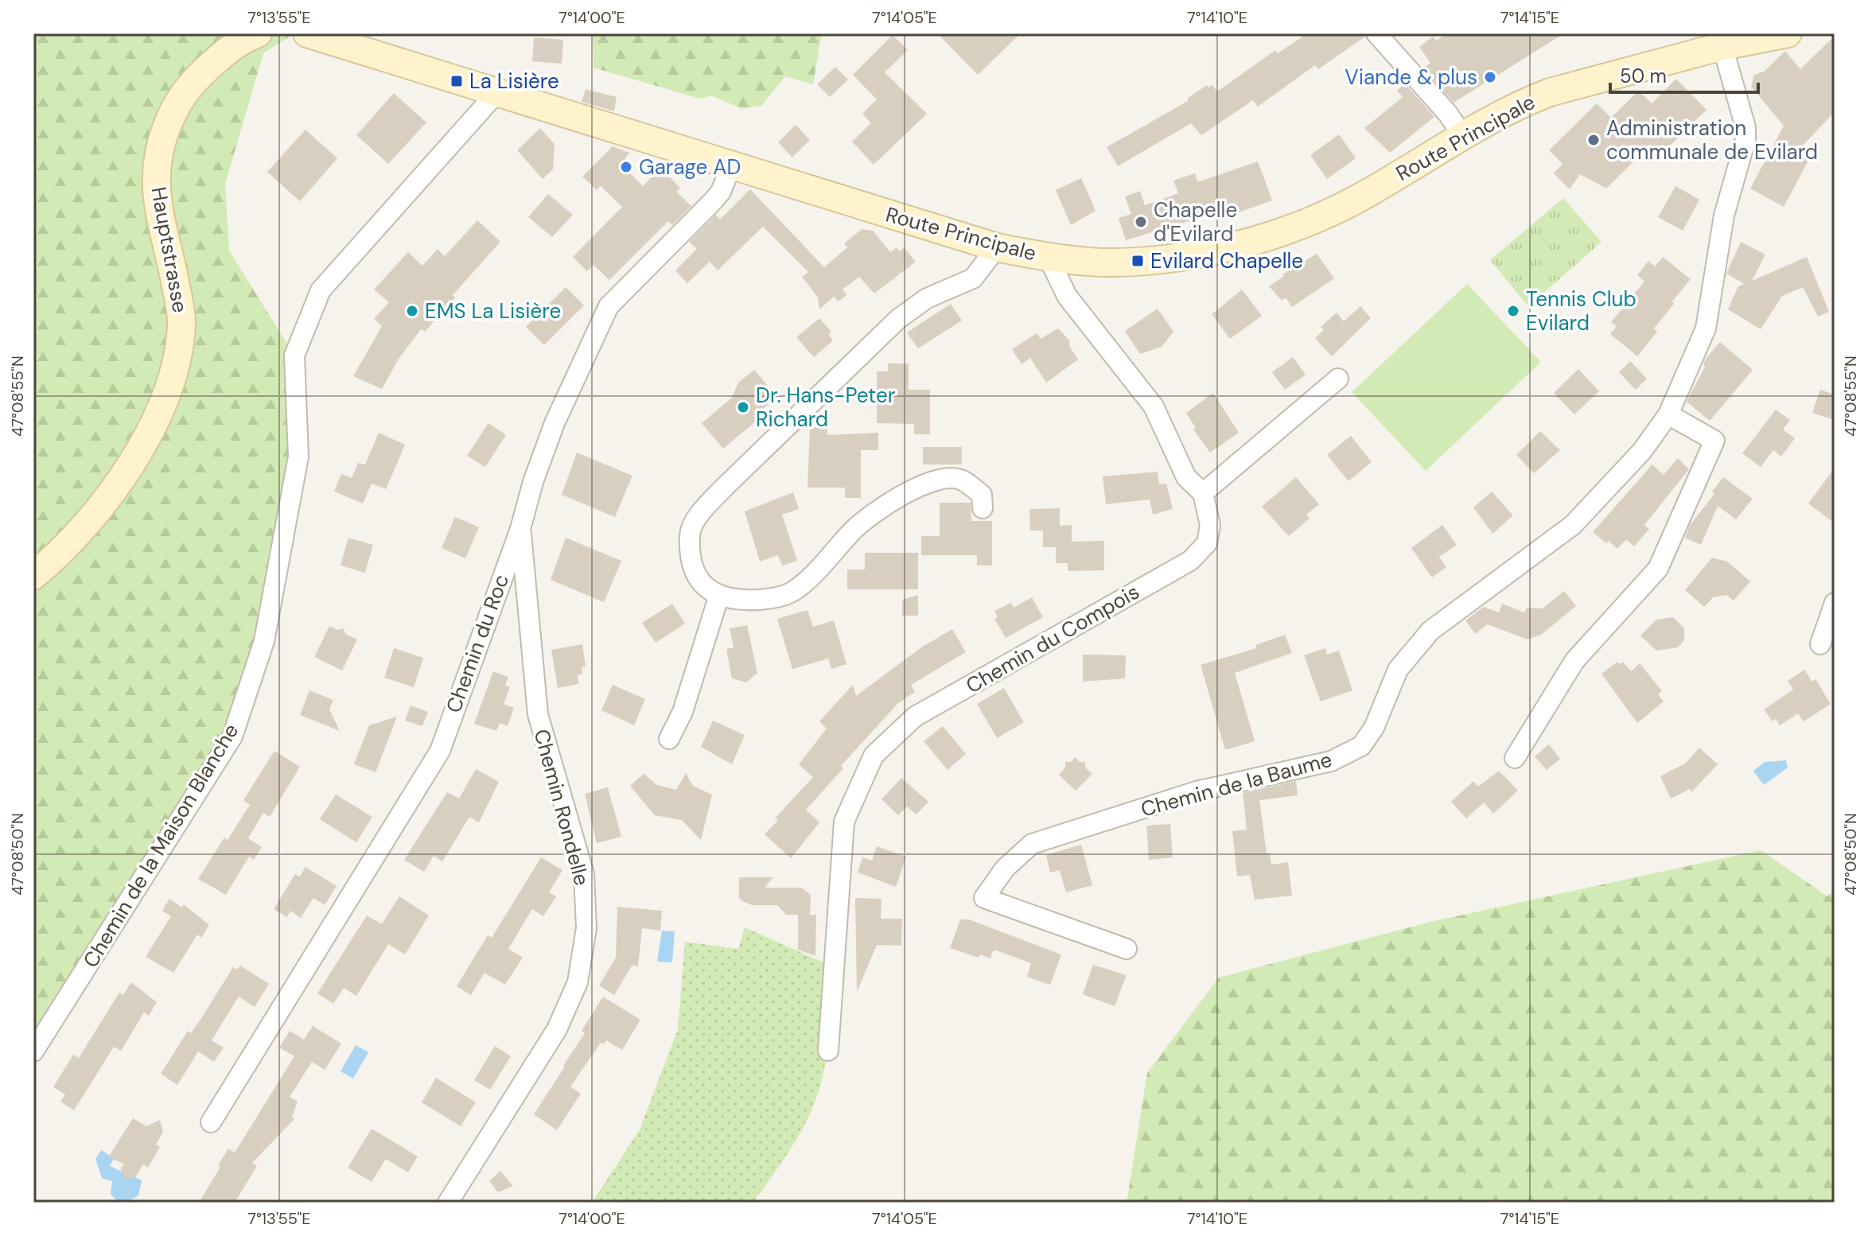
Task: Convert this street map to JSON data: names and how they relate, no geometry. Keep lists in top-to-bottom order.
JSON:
{
  "streets": {
    "street": [
      "Route Principale",
      "Hauptstrasse",
      "Chemin du Compois",
      "Chemin du Roc",
      "Chemin de la Baume",
      "Chemin Rondelle",
      "Chemin de la Maison Blanche"
    ]
  },
  "crossings": [
    ["Route Principale", "Chemin du Compois"],
    ["Route Principale", "Chemin du Roc"],
    ["Route Principale", "Chemin de la Baume"],
    ["Route Principale", "Chemin de la Maison Blanche"],
    ["Chemin du Roc", "Chemin Rondelle"]
  ],
  "places": {
    "other": [
      "Viande & plus",
      "Administration communale de Evilard",
      "Garage AD",
      "Chapelle d'Evilard",
      "EMS La Lisière",
      "Tennis Club Evilard",
      "Dr. Hans-Peter Richard"
    ],
    "transit": ["La Lisière", "Evilard Chapelle"]
  },
  "scale_bar": "50 m",
  "coordinates": [
    "7°13'55\"E",
    "7°14'00\"E",
    "7°14'05\"E",
    "7°14'10\"E",
    "7°14'15\"E",
    "47°08'55\"N",
    "47°08'50\"N"
  ]
}
